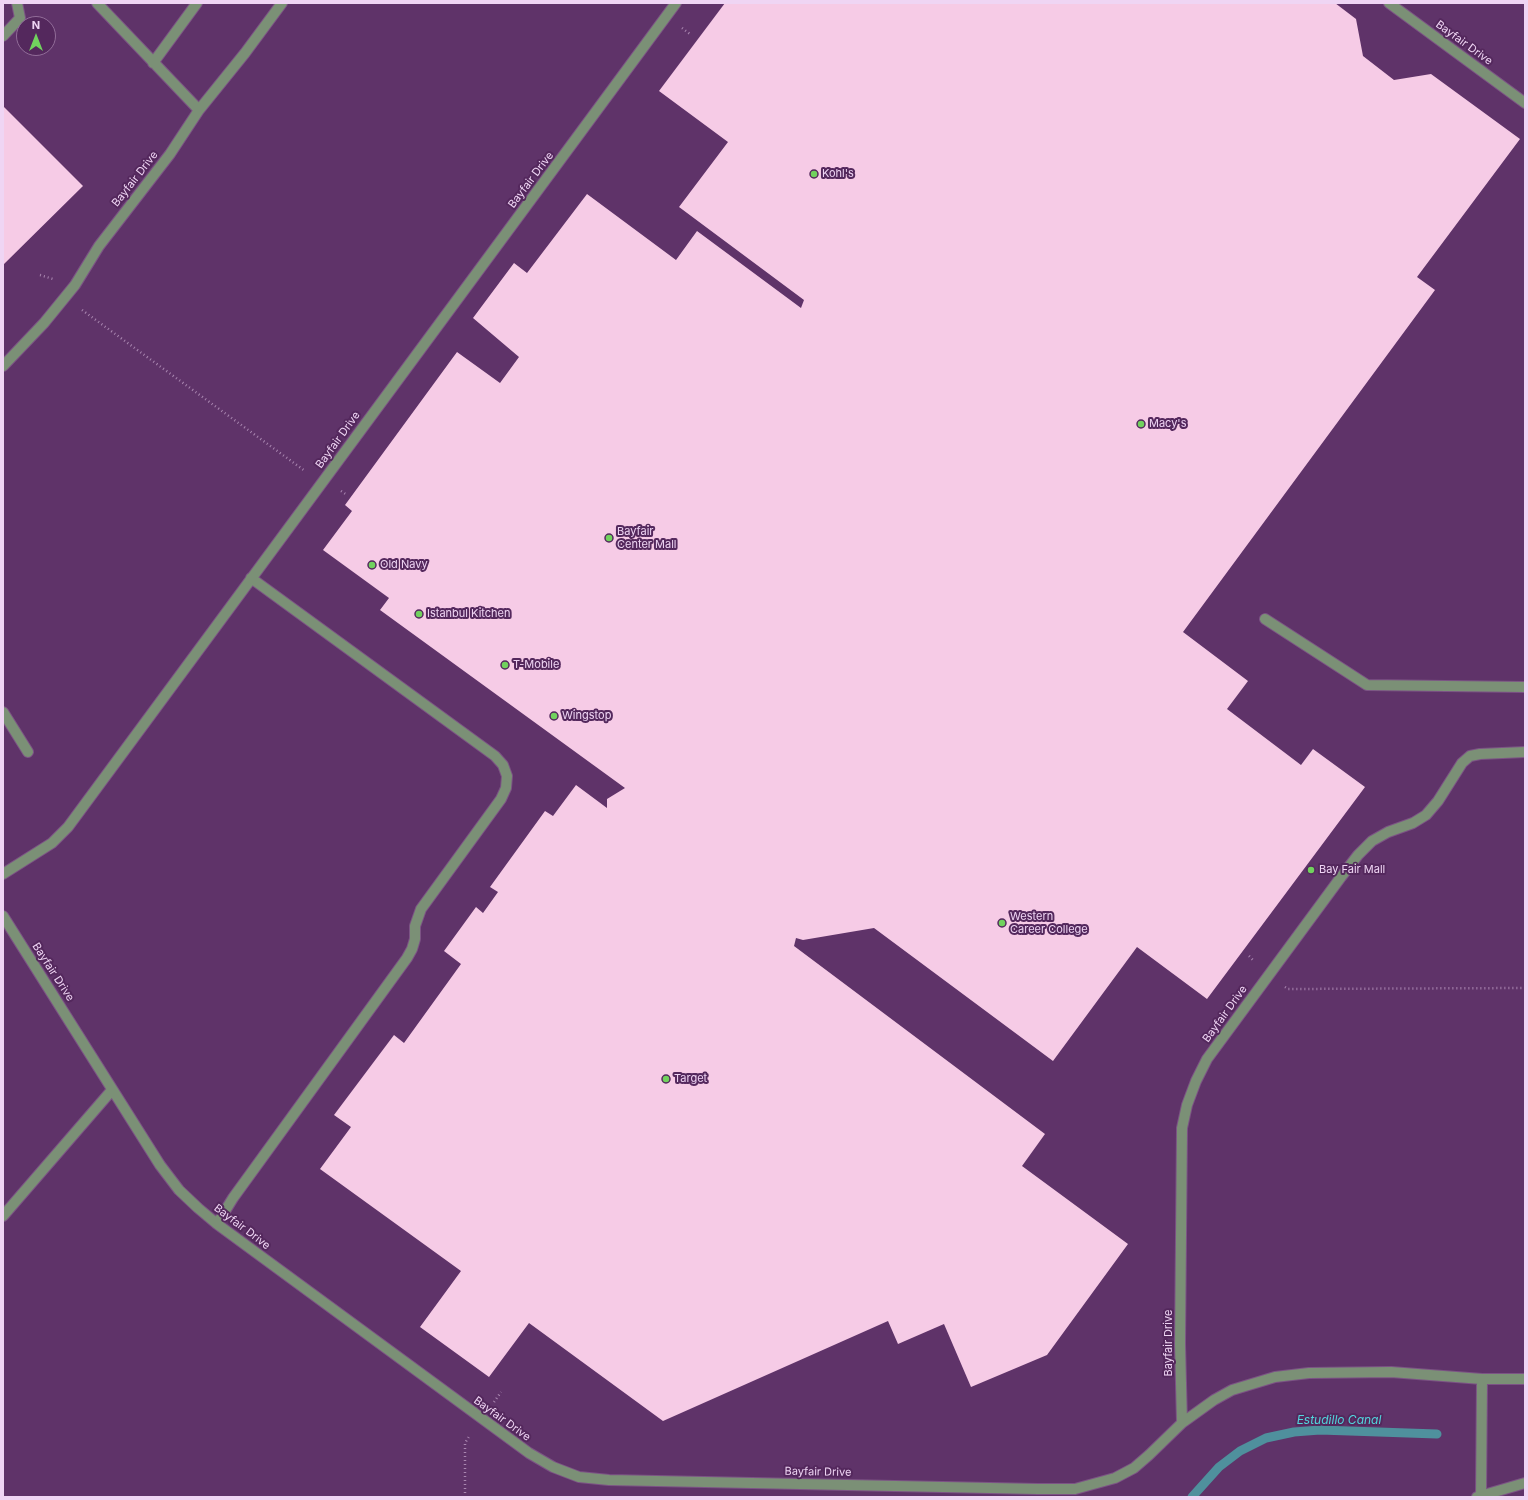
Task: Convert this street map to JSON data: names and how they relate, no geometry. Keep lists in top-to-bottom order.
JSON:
{
  "streets": {
    "street": ["Bayfair Drive"]
  },
  "water": ["Estudillo Canal"],
  "places": [
    "Kohl's",
    "Macy's",
    "Bayfair Center Mall",
    "Old Navy",
    "Istanbul Kitchen",
    "T-Mobile",
    "Wingstop",
    "Bay Fair Mall",
    "Western Career College",
    "Target"
  ],
  "north": "top"
}
